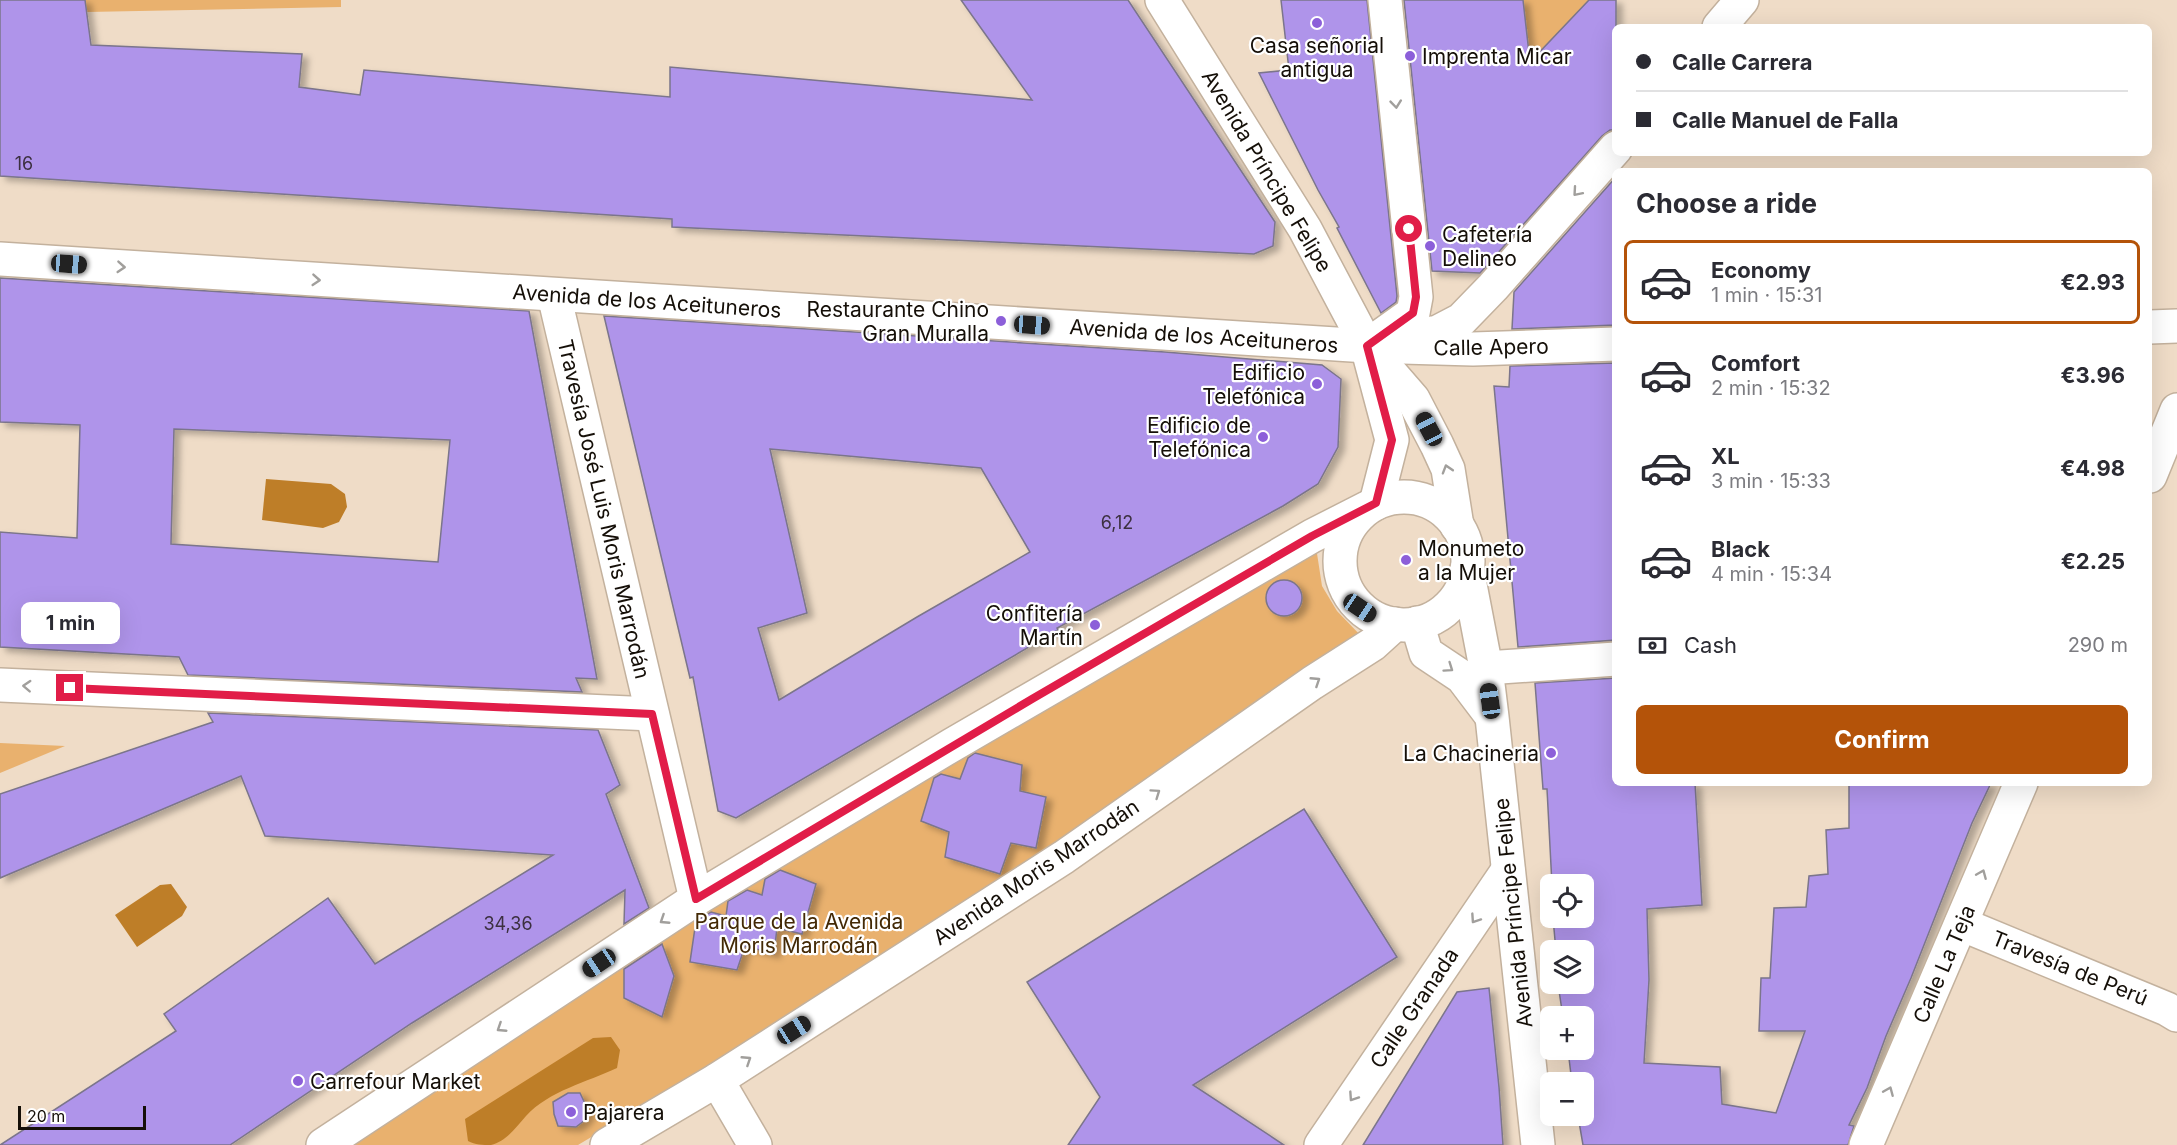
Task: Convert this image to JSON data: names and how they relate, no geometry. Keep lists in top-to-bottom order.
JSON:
{
  "streets": {
    "street": [
      "Avenida Príncipe Felipe",
      "Avenida de los Aceituneros",
      "Calle Apero",
      "Travesía José Luis Moris Marrodán",
      "Avenida Moris Marrodán",
      "Calle La Teja",
      "Travesía de Perú",
      "Calle Granada"
    ]
  },
  "crossings": [
    ["Avenida Príncipe Felipe", "Avenida de los Aceituneros"],
    ["Avenida Príncipe Felipe", "Calle Apero"],
    ["Avenida Príncipe Felipe", "Avenida Moris Marrodán"],
    ["Avenida Príncipe Felipe", "Calle Granada"],
    ["Avenida de los Aceituneros", "Calle Apero"],
    ["Avenida de los Aceituneros", "Travesía José Luis Moris Marrodán"],
    ["Calle La Teja", "Travesía de Perú"]
  ],
  "one_way": ["Avenida de los Aceituneros", "Calle La Teja", "Calle Granada"],
  "parks": ["Parque de la Avenida Moris Marrodán"],
  "places": [
    "Casa señorial antigua",
    "Imprenta Micar",
    "Cafetería Delineo",
    "Restaurante Chino Gran Muralla",
    "Edificio Telefónica",
    "Edificio de Telefónica",
    "Monumeto a la Mujer",
    "Confitería Martín",
    "La Chacineria",
    "Carrefour Market",
    "Pajarera"
  ],
  "house_numbers": ["16", "6,12", "34,36"],
  "scale_bar": "20 m",
  "page": {
    "banner": ["Calle Carrera", "Calle Manuel de Falla"],
    "heading": "Choose a ride",
    "list": [
      {
        "name": "Economy",
        "note": "1 min · 15:31",
        "value": "€2.93"
      },
      {
        "name": "Comfort",
        "note": "2 min · 15:32",
        "value": "€3.96"
      },
      {
        "name": "XL",
        "note": "3 min · 15:33",
        "value": "€4.98"
      },
      {
        "name": "Black",
        "note": "4 min · 15:34",
        "value": "€2.25"
      }
    ],
    "bubble": "1 min",
    "pay": ["Cash", "290 m"],
    "buttons": "Confirm",
    "map_buttons": ["+", "−"],
    "scale": "20 m"
  }
}
